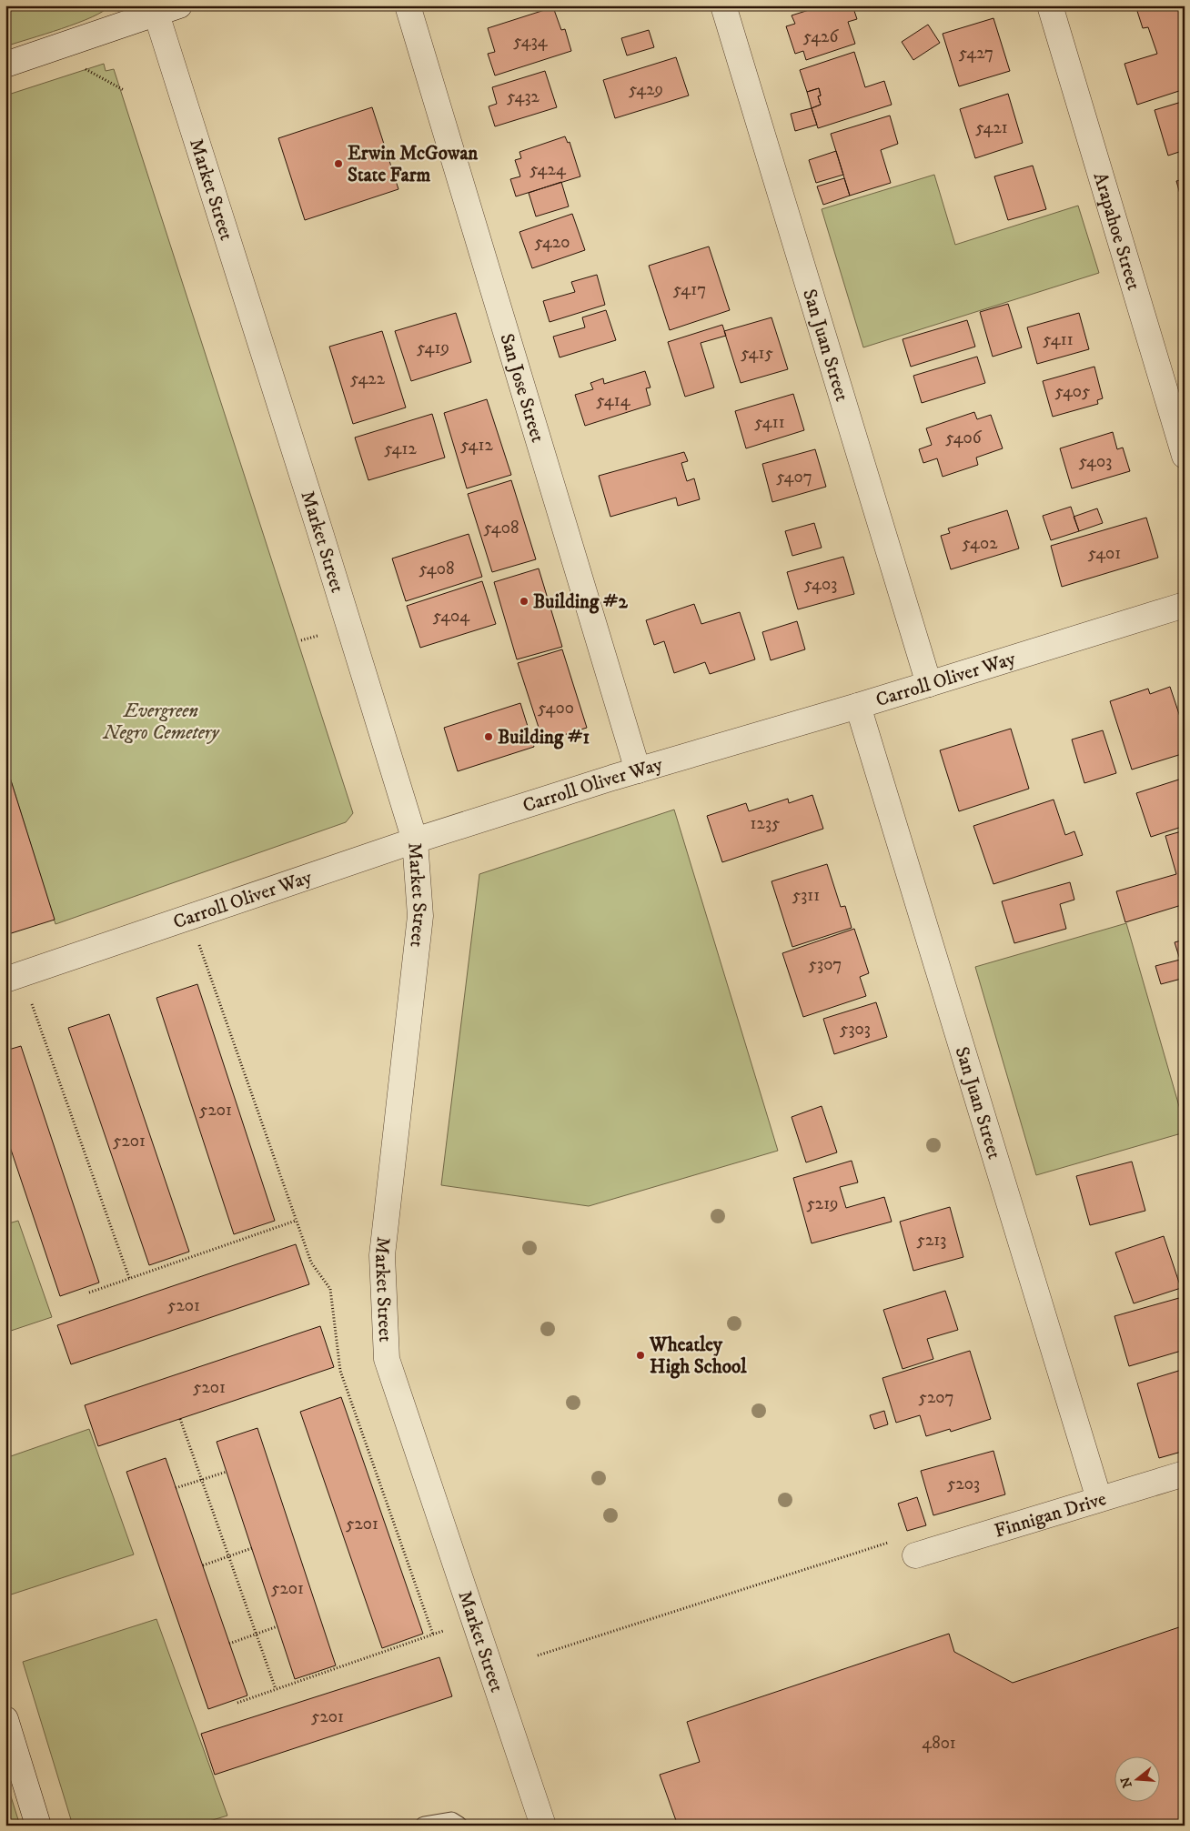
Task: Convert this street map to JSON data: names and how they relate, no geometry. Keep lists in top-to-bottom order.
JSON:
{
  "streets": {
    "street": [
      "Market Street",
      "Arapahoe Street",
      "San Juan Street",
      "San Jose Street",
      "Carroll Oliver Way",
      "Finnigan Drive"
    ]
  },
  "crossings": [
    ["Market Street", "Carroll Oliver Way"],
    ["San Juan Street", "Carroll Oliver Way"],
    ["San Juan Street", "Finnigan Drive"],
    ["San Jose Street", "Carroll Oliver Way"]
  ],
  "parks": ["Evergreen Negro Cemetery"],
  "places": [
    "Erwin McGowan State Farm",
    "Building #2",
    "Building #1",
    "Wheatley High School"
  ],
  "house_numbers": [
    "5426",
    "5434",
    "5427",
    "5429",
    "5432",
    "5421",
    "5424",
    "5420",
    "5417",
    "5411",
    "5419",
    "5415",
    "5422",
    "5405",
    "5414",
    "5411",
    "5406",
    "5412",
    "5412",
    "5403",
    "5407",
    "5408",
    "5402",
    "5401",
    "5408",
    "5403",
    "5404",
    "5400",
    "1235",
    "5311",
    "5307",
    "5303",
    "5201",
    "5201",
    "5219",
    "5213",
    "5201",
    "5201",
    "5207",
    "5203",
    "5201",
    "5201",
    "5201",
    "4801"
  ],
  "north": "left"
}
